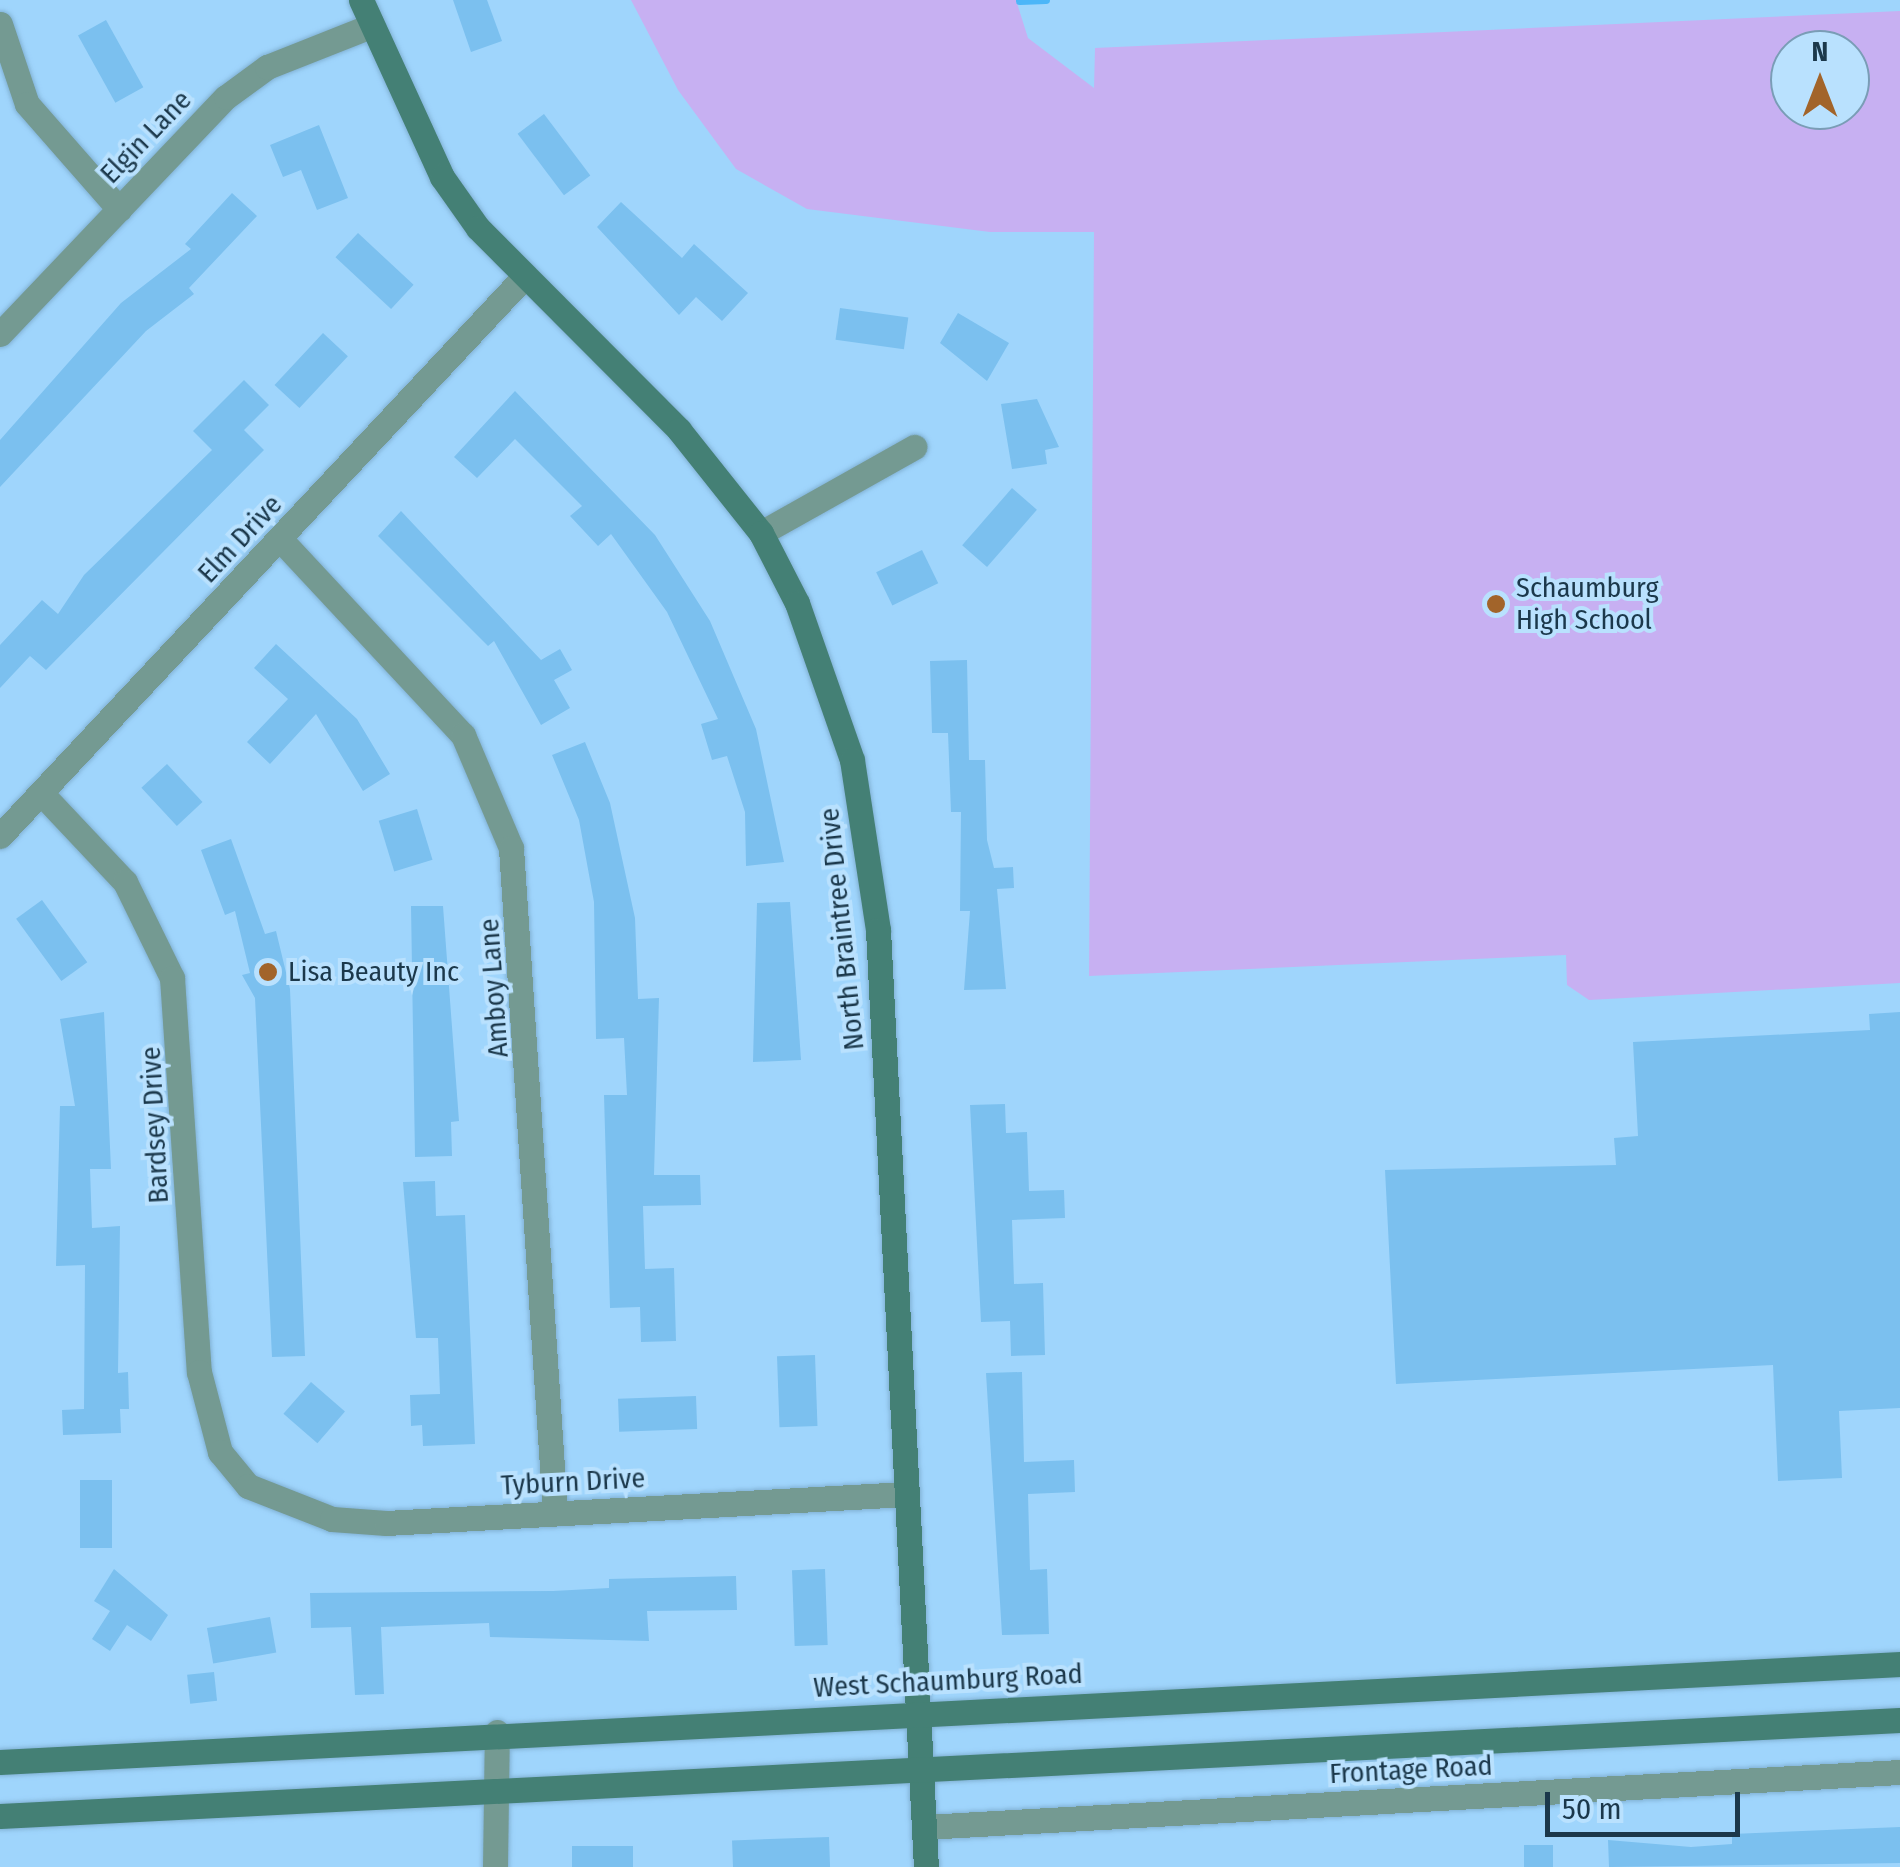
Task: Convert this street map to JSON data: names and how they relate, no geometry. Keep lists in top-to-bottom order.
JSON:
{
  "streets": {
    "main road": ["North Braintree Drive", "West Schaumburg Road"],
    "street": [
      "Elgin Lane",
      "Elm Drive",
      "Amboy Lane",
      "Bardsey Drive",
      "Tyburn Drive",
      "Frontage Road"
    ]
  },
  "crossings": [
    ["Elgin Lane", "North Braintree Drive"],
    ["Elm Drive", "North Braintree Drive"],
    ["Elm Drive", "Amboy Lane"],
    ["Elm Drive", "Bardsey Drive"],
    ["North Braintree Drive", "Tyburn Drive"],
    ["North Braintree Drive", "West Schaumburg Road"],
    ["North Braintree Drive", "Frontage Road"],
    ["Amboy Lane", "Tyburn Drive"],
    ["Bardsey Drive", "Tyburn Drive"]
  ],
  "places": ["Schaumburg High School", "Lisa Beauty Inc"],
  "scale_bar": "50 m",
  "north": "top"
}
